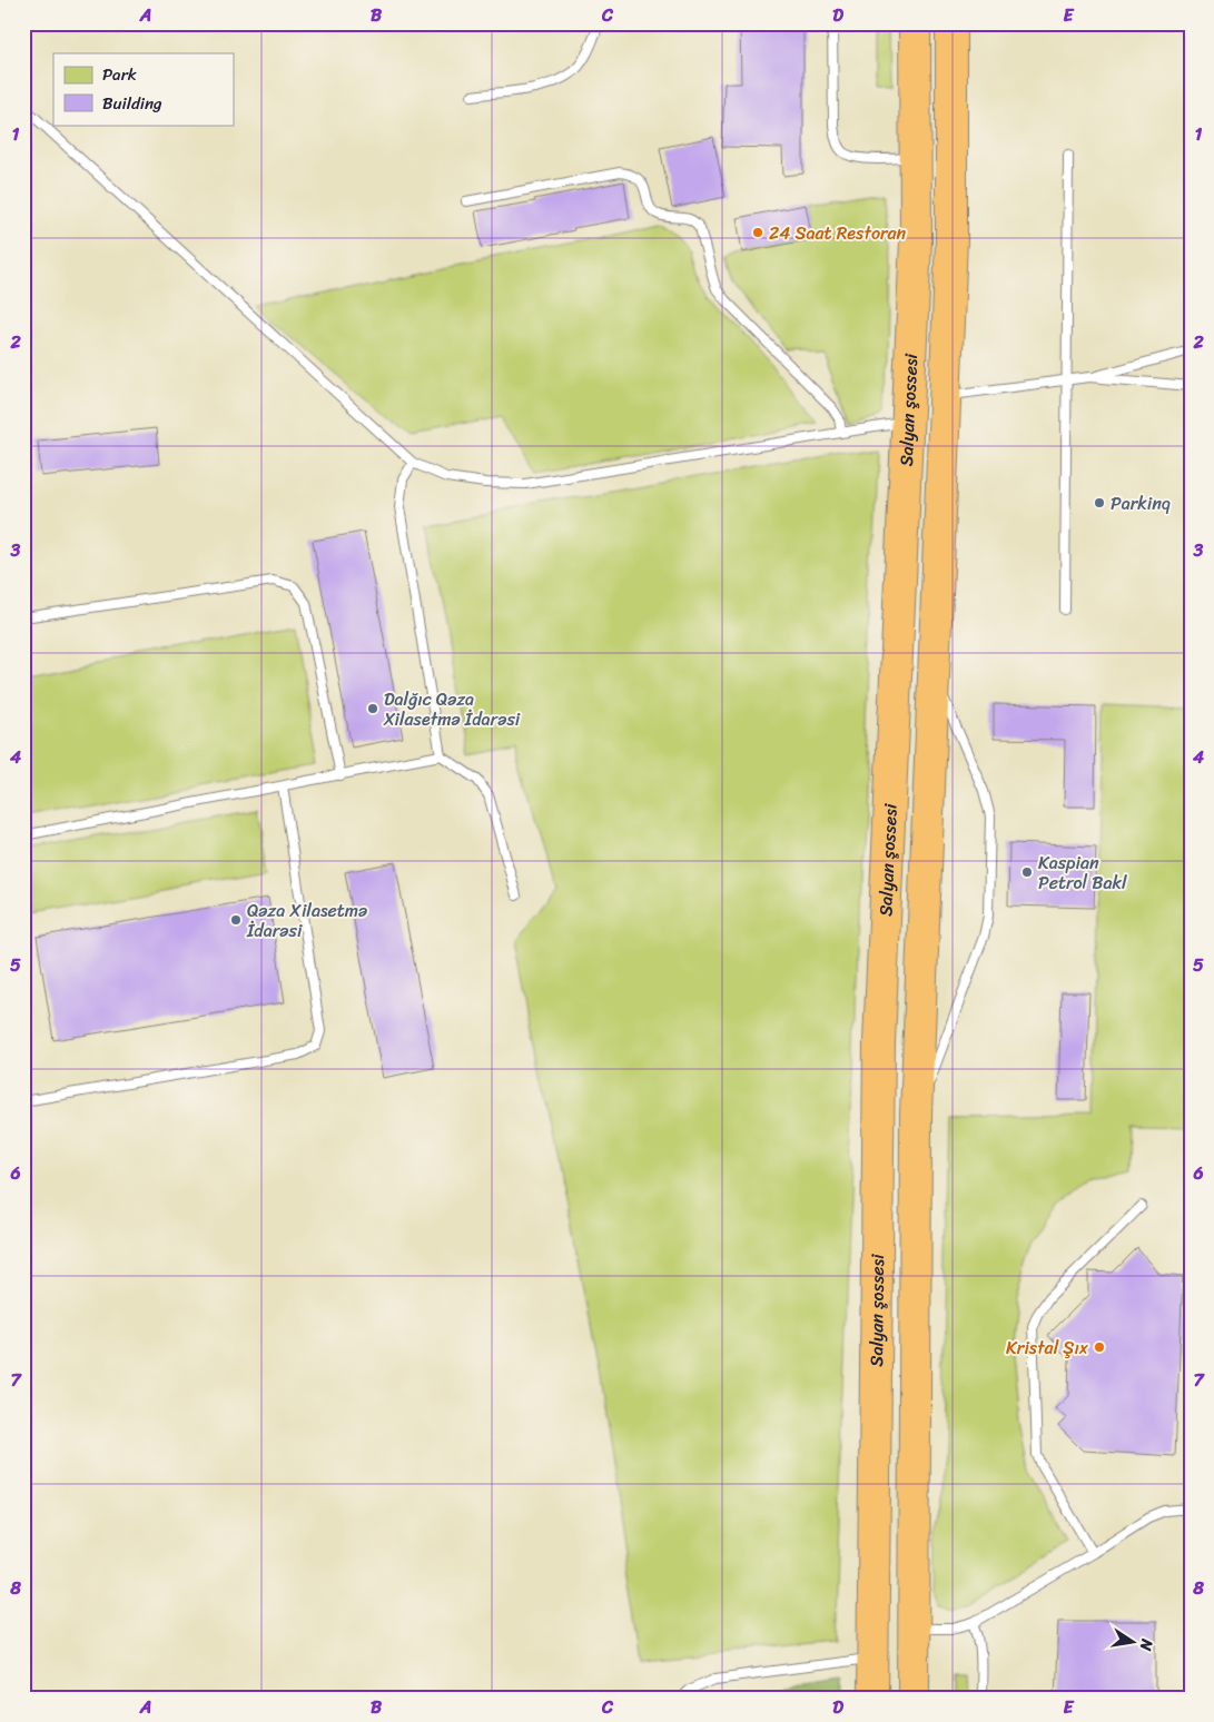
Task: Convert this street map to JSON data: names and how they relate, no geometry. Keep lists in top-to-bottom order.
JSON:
{
  "streets": {
    "highway": ["Salyan şossesi"]
  },
  "places": [
    "24 Saat Restoran",
    "Parkinq",
    "Dalğıc Qəza Xilasetmə İdarəsi",
    "Kaspian Petrol Bakl",
    "Qəza Xilasetmə İdarəsi",
    "Kristal Şıx"
  ],
  "legend": ["Park", "Building"],
  "north": "right",
  "grid": {
    "columns": [
      "A",
      "B",
      "C",
      "D",
      "E"
    ],
    "rows": [
      "1",
      "2",
      "3",
      "4",
      "5",
      "6",
      "7",
      "8"
    ]
  }
}
